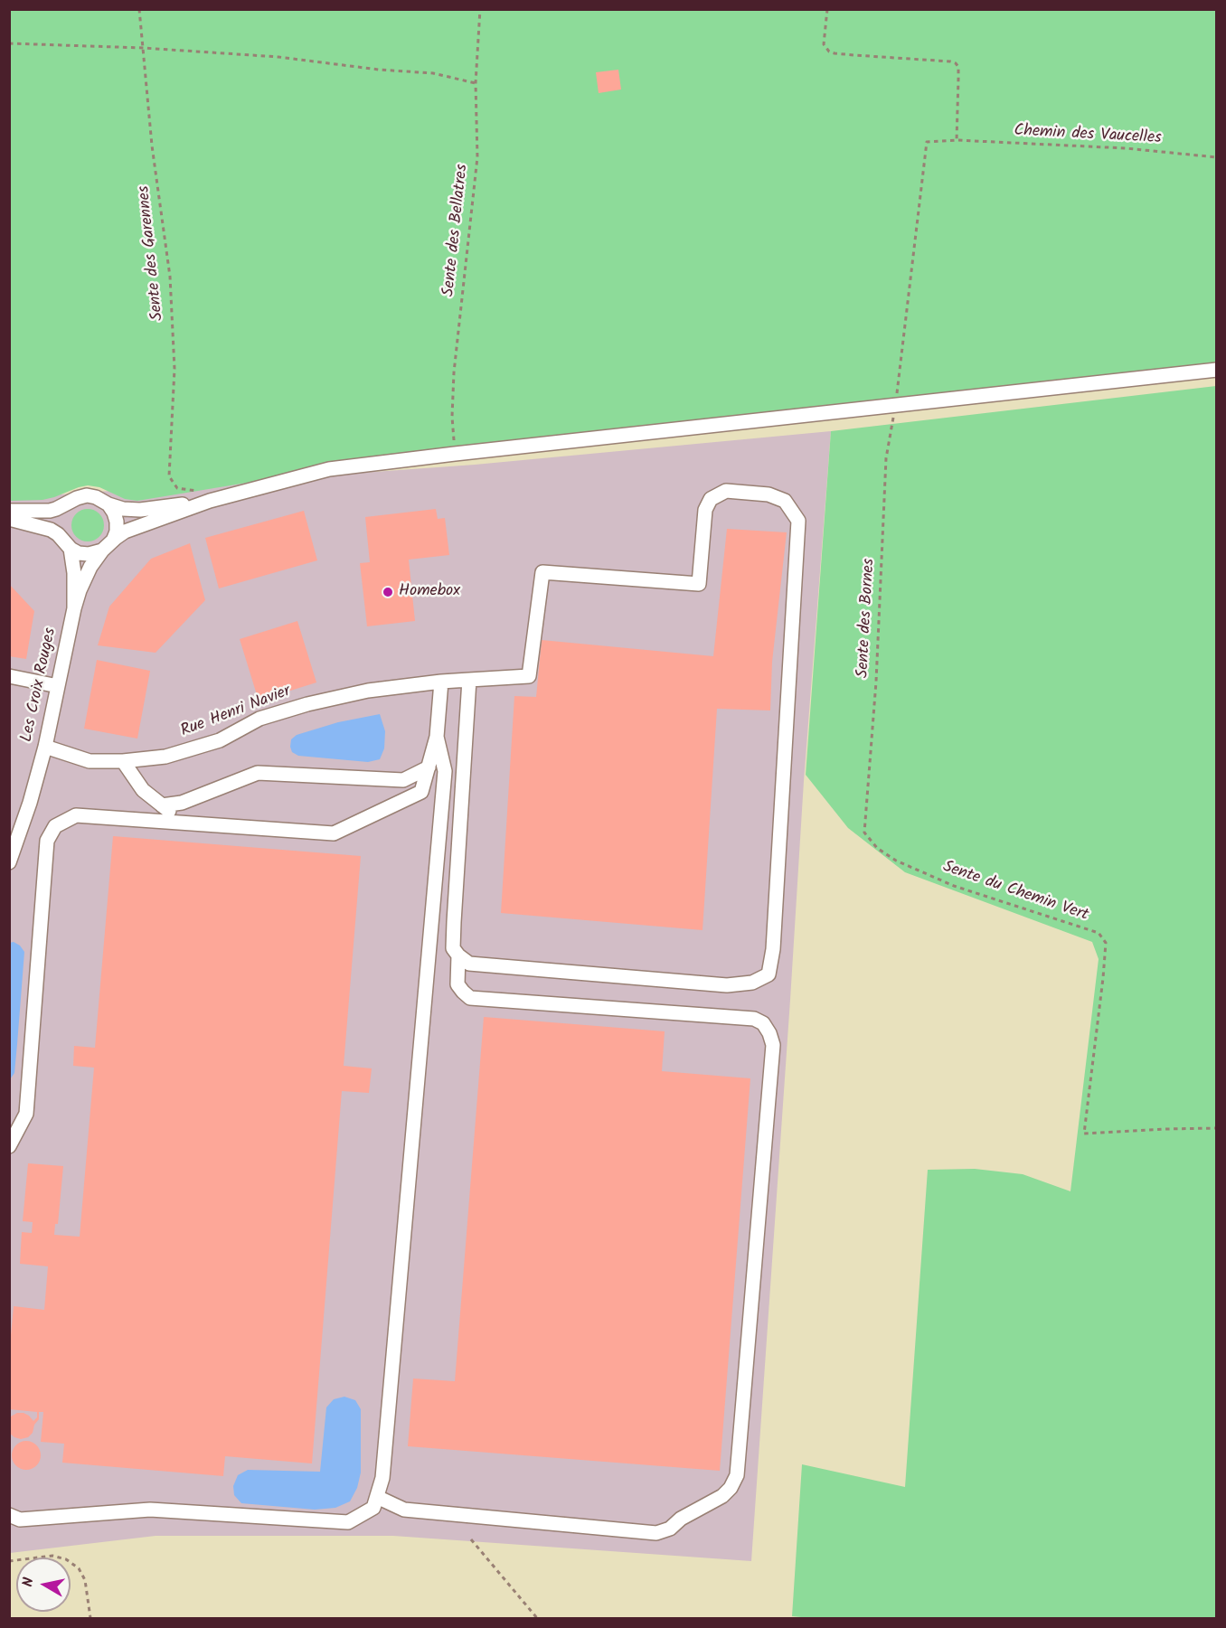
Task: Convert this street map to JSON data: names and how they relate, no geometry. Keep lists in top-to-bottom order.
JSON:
{
  "streets": {
    "street": ["Les Croix Rouges", "Rue Henri Navier"],
    "path": [
      "Chemin des Vaucelles",
      "Sente des Bellatres",
      "Sente des Garennes",
      "Sente des Bornes",
      "Sente du Chemin Vert"
    ]
  },
  "crossings": [
    ["Chemin des Vaucelles", "Sente des Bornes"],
    ["Sente des Bornes", "Sente du Chemin Vert"],
    ["Les Croix Rouges", "Rue Henri Navier"]
  ],
  "places": ["Homebox"],
  "north": "left"
}
